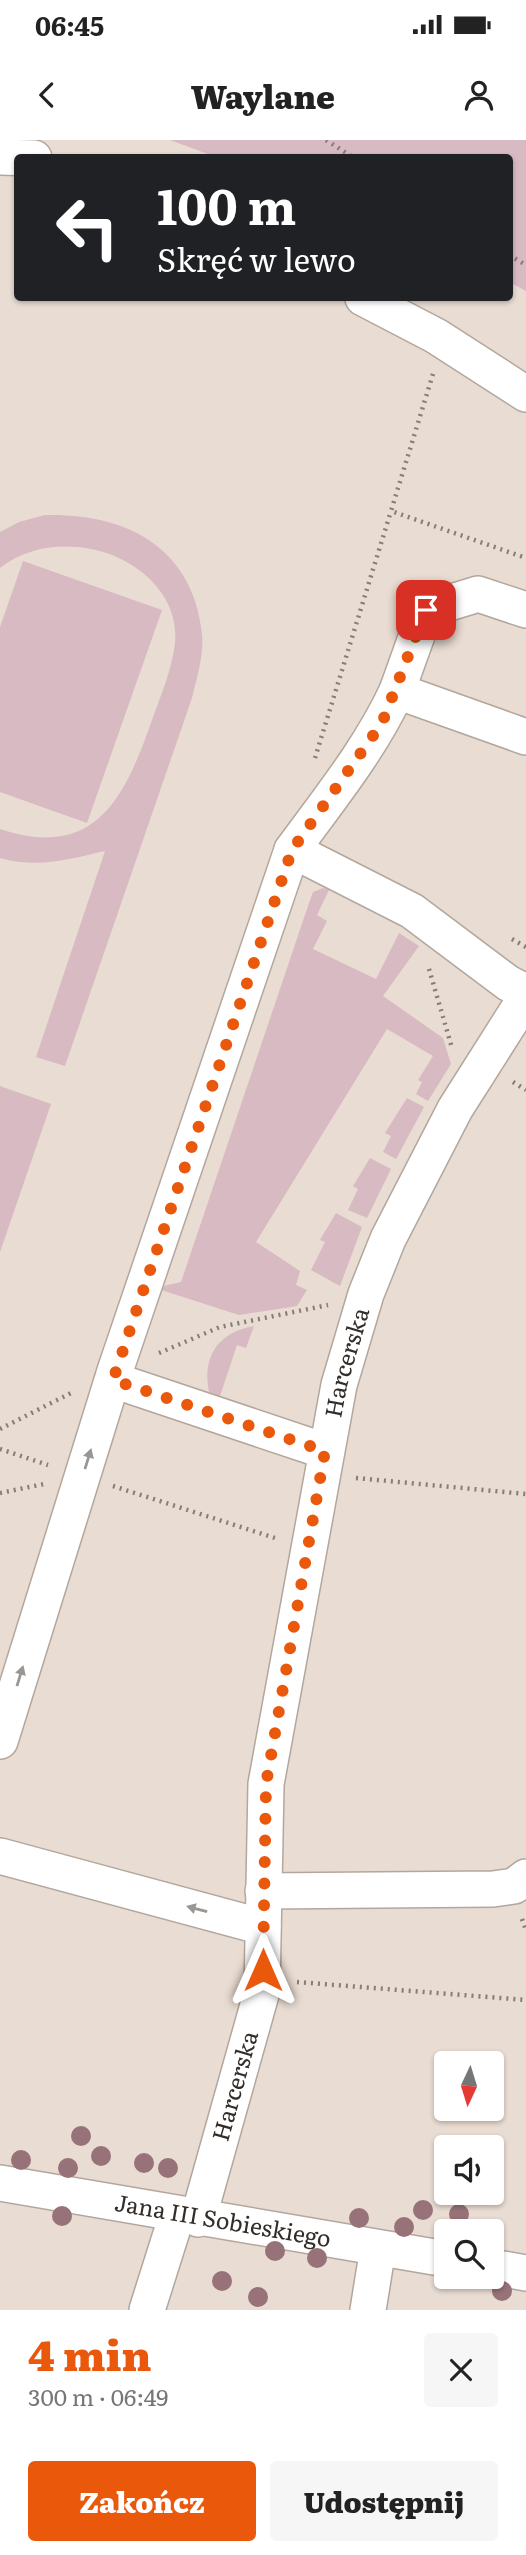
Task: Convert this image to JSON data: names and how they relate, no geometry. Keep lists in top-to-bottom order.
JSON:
{
  "streets": {
    "street": ["Harcerska", "Jana III Sobieskiego"]
  },
  "crossings": [
    ["Harcerska", "Jana III Sobieskiego"]
  ],
  "north": "bottom",
  "page": {
    "status": "06:45",
    "header": "Waylane",
    "turn": ["100 m", "Skręć w lewo"],
    "heading": ["4 min", "300 m · 06:49"],
    "buttons": ["Zakończ", "Udostępnij"]
  }
}
